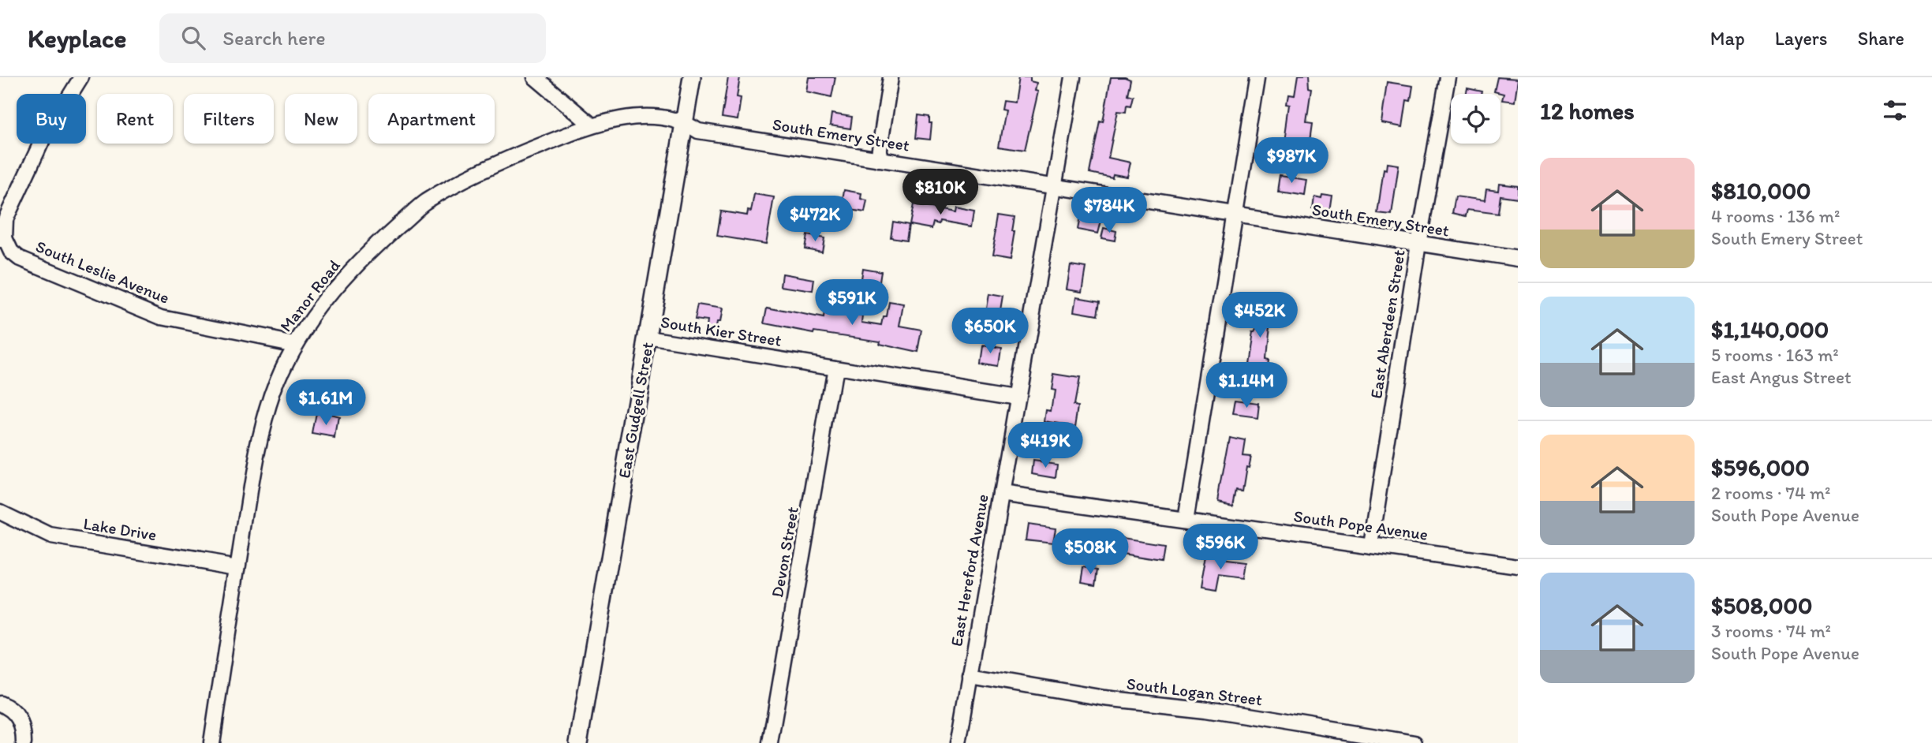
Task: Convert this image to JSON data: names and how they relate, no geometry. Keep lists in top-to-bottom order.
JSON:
{
  "streets": {
    "street": [
      "South Emery Street",
      "South Leslie Avenue",
      "Manor Road",
      "East Aberdeen Street",
      "South Kier Street",
      "East Gudgell Street",
      "South Pope Avenue",
      "Lake Drive",
      "Devon Street",
      "East Hereford Avenue",
      "South Logan Street"
    ]
  },
  "crossings": [
    ["South Emery Street", "Manor Road"],
    ["South Emery Street", "East Aberdeen Street"],
    ["South Emery Street", "East Gudgell Street"],
    ["South Emery Street", "East Hereford Avenue"],
    ["South Leslie Avenue", "Manor Road"],
    ["Manor Road", "East Gudgell Street"],
    ["Manor Road", "Lake Drive"],
    ["East Aberdeen Street", "South Pope Avenue"],
    ["South Kier Street", "East Gudgell Street"],
    ["South Kier Street", "Devon Street"],
    ["South Kier Street", "East Hereford Avenue"],
    ["South Pope Avenue", "East Hereford Avenue"],
    ["East Hereford Avenue", "South Logan Street"]
  ],
  "page": {
    "header": "Keyplace",
    "search": "Search here",
    "nav": ["Map", "Layers", "Share"],
    "heading": "12 homes",
    "chip": [
      "Buy",
      "Rent",
      "Filters",
      "New",
      "Apartment"
    ],
    "price": [
      "$987K",
      "$810K",
      "$784K",
      "$472K",
      "$591K",
      "$452K",
      "$650K",
      "$1.14M",
      "$1.61M",
      "$419K",
      "$596K",
      "$508K"
    ],
    "list": [
      {
        "name": "$810,000",
        "note": "4 rooms · 136 m² · South Emery Street"
      },
      {
        "name": "$1,140,000",
        "note": "5 rooms · 163 m² · East Angus Street"
      },
      {
        "name": "$596,000",
        "note": "2 rooms · 74 m² · South Pope Avenue"
      },
      {
        "name": "$508,000",
        "note": "3 rooms · 74 m² · South Pope Avenue"
      }
    ]
  }
}
